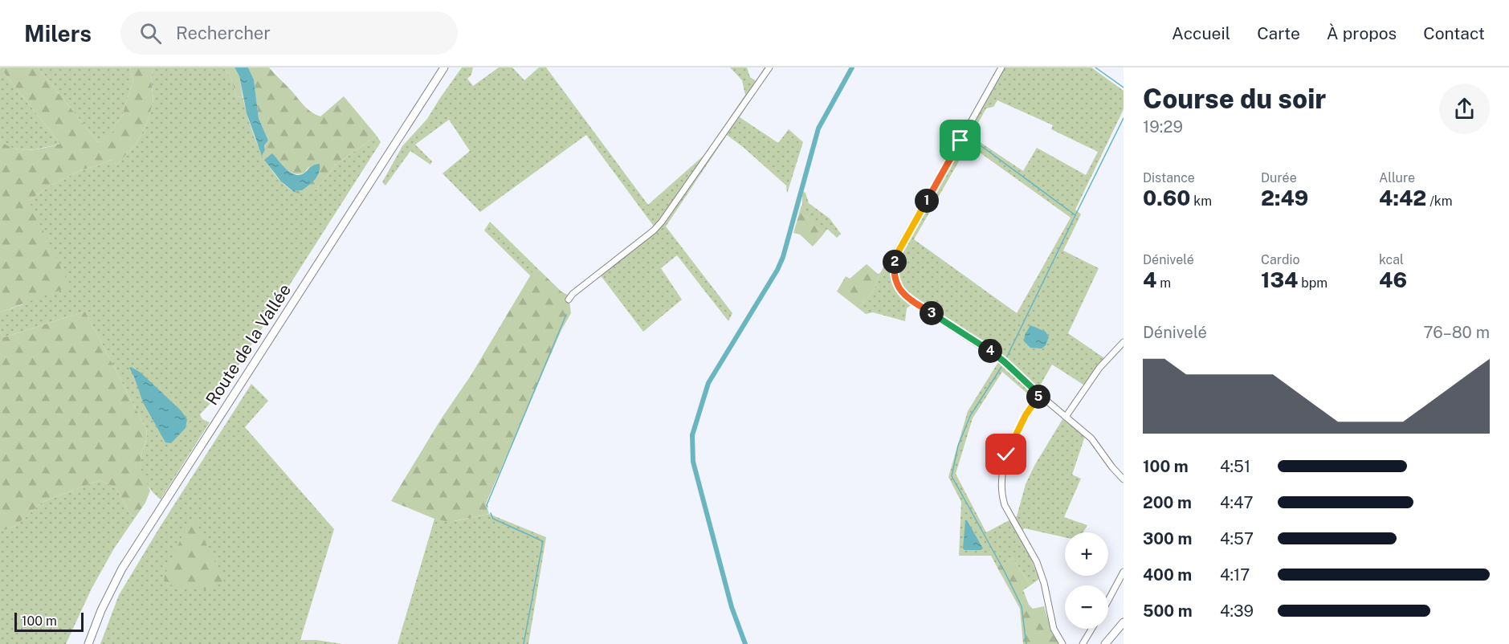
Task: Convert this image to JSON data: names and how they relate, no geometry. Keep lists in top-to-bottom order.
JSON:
{
  "streets": {
    "main road": ["Route de la Vallée"]
  },
  "scale_bar": "100 m",
  "page": {
    "header": "Milers",
    "search": "Rechercher",
    "nav": [
      "Accueil",
      "Carte",
      "À propos",
      "Contact"
    ],
    "heading": ["Course du soir", "19:29"],
    "stats": [
      ["Distance", "0.60 km"],
      ["Durée", "2:49"],
      ["Allure", "4:42 /km"],
      ["Dénivelé", "4 m"],
      ["Cardio", "134 bpm"],
      ["kcal", "46"]
    ],
    "pins": [
      "1",
      "2",
      "3",
      "4",
      "5"
    ],
    "chart": ["Dénivelé", "76–80 m"],
    "list": [
      {
        "name": "100 m",
        "note": "4:51"
      },
      {
        "name": "200 m",
        "note": "4:47"
      },
      {
        "name": "300 m",
        "note": "4:57"
      },
      {
        "name": "400 m",
        "note": "4:17"
      },
      {
        "name": "500 m",
        "note": "4:39"
      }
    ],
    "map_buttons": ["+", "−"],
    "scale": "100 m"
  }
}
